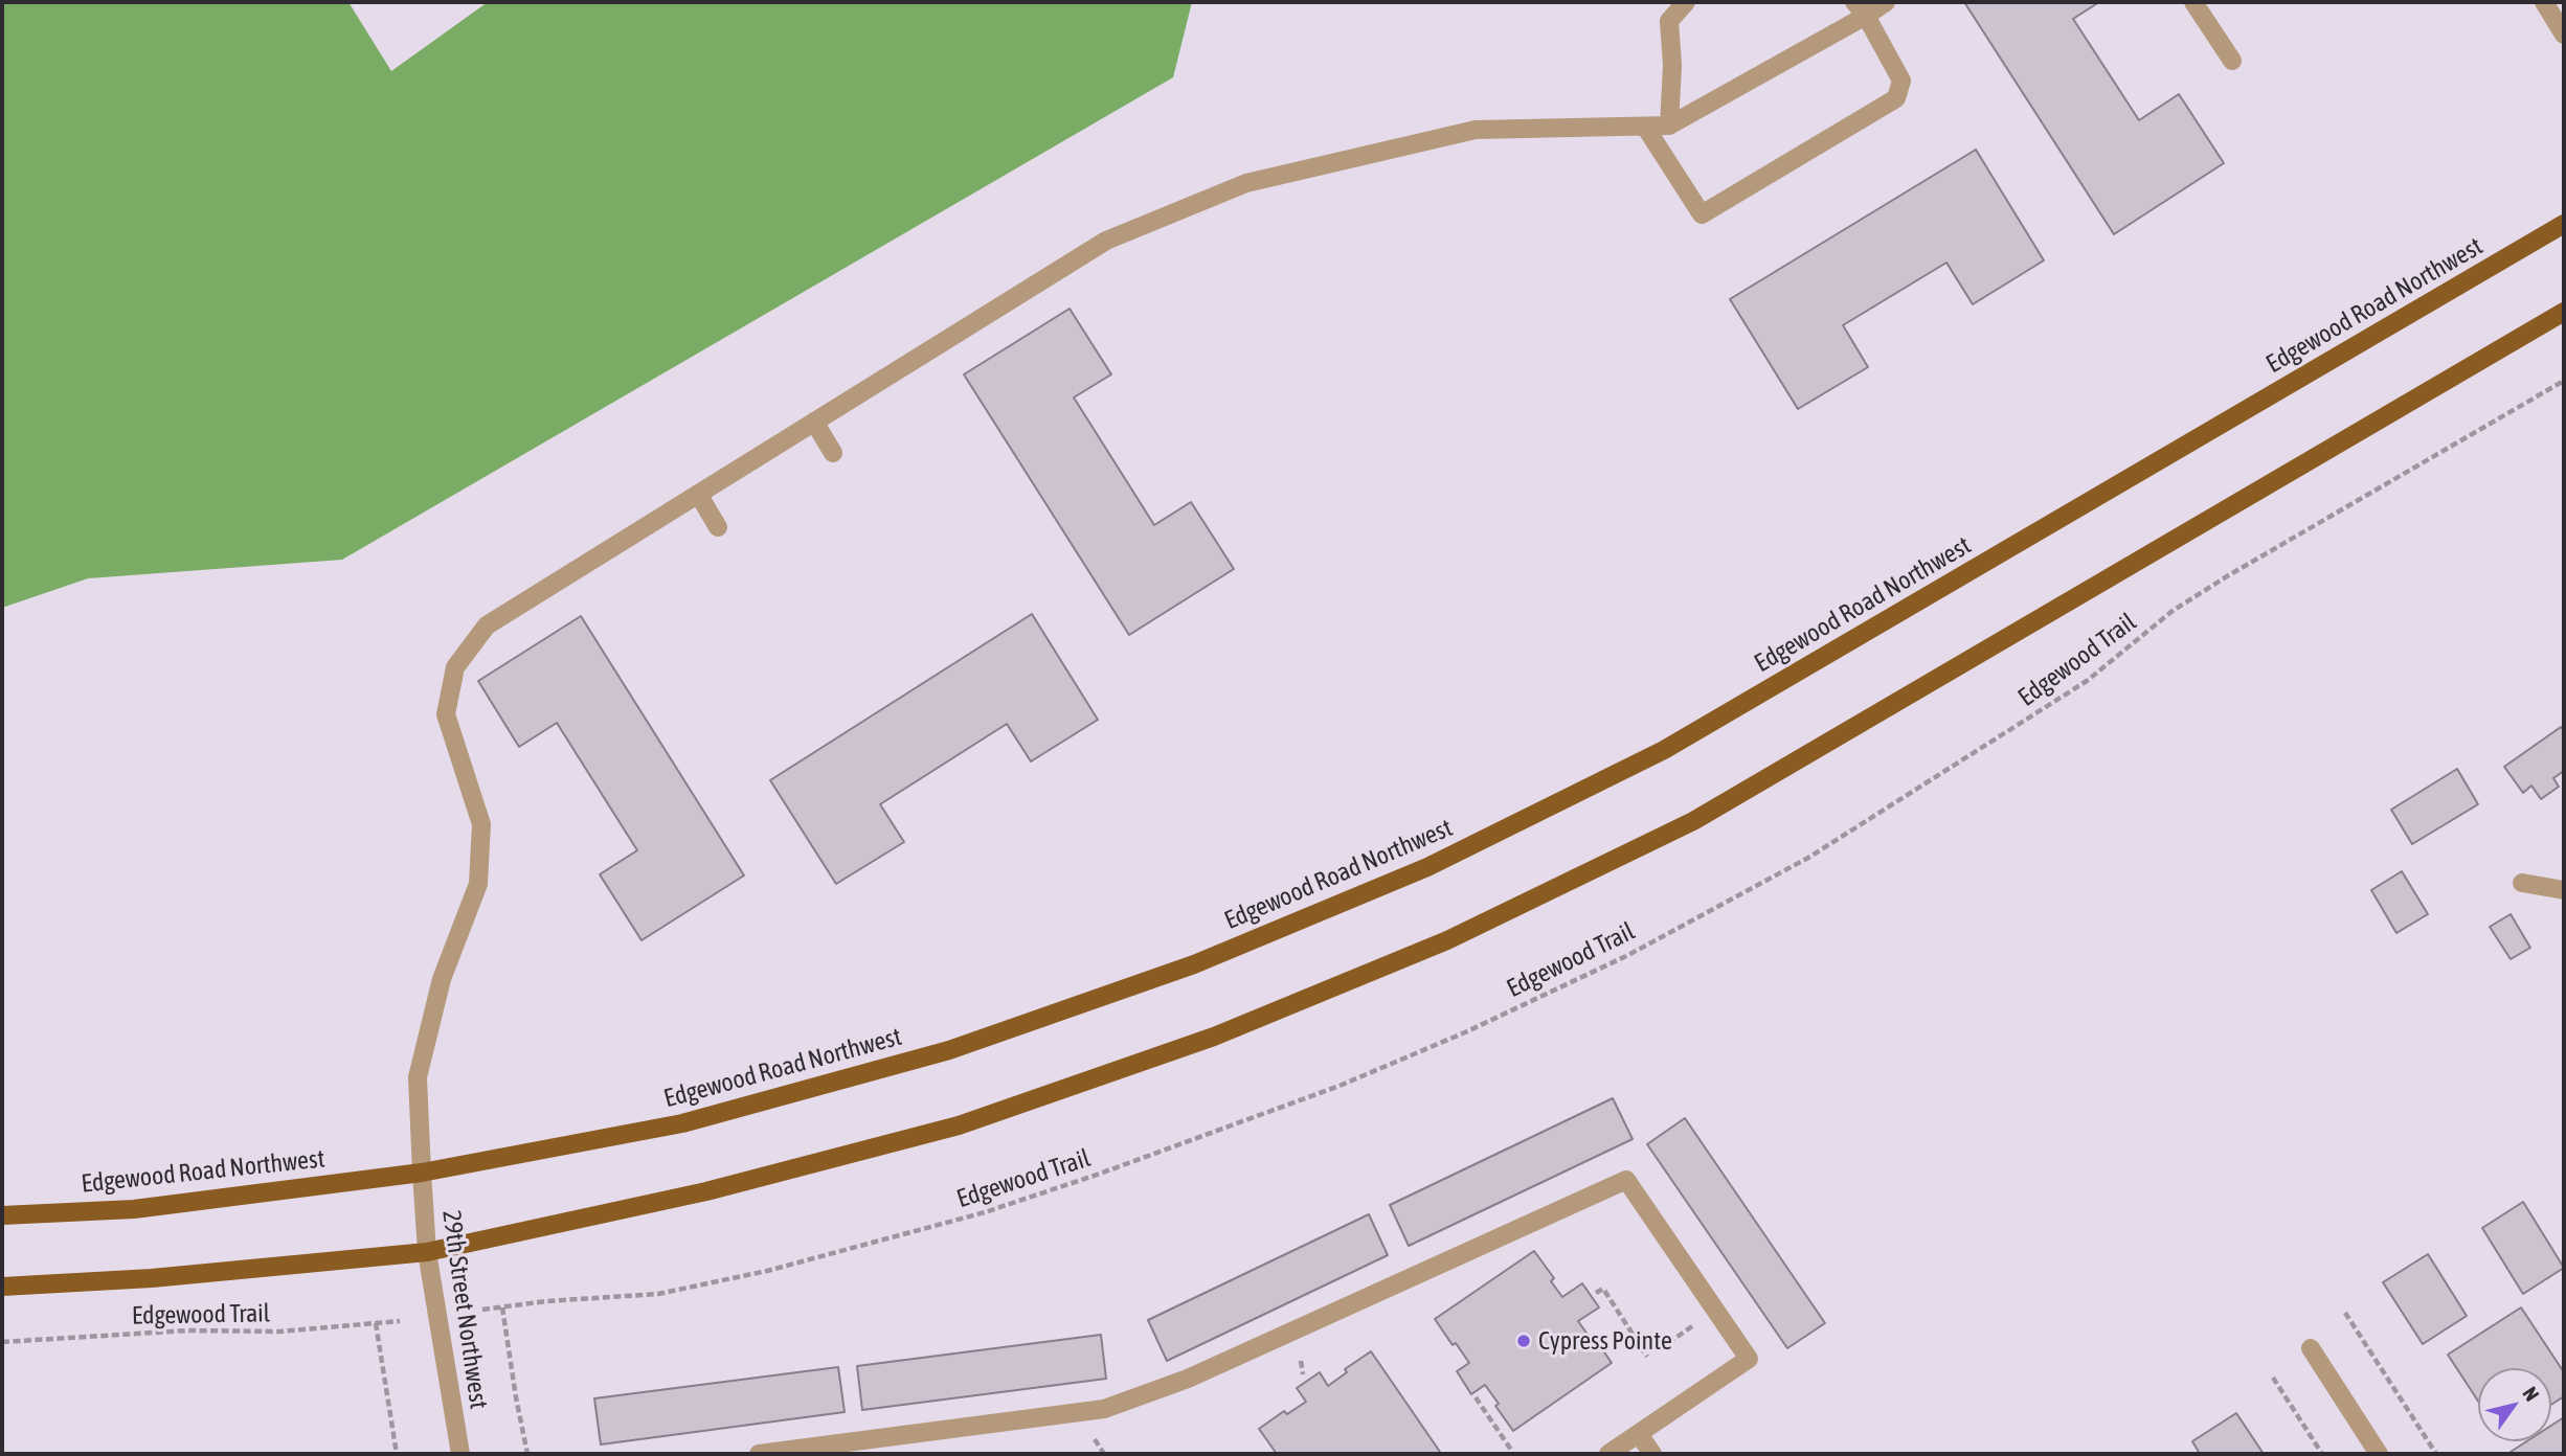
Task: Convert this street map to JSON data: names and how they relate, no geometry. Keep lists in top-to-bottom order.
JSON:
{
  "streets": {
    "main road": ["Edgewood Road Northwest"],
    "street": ["29th Street Northwest"],
    "path": ["Edgewood Trail"]
  },
  "crossings": [
    ["Edgewood Road Northwest", "29th Street Northwest"]
  ],
  "places": ["Cypress Pointe"],
  "north": "top right"
}
